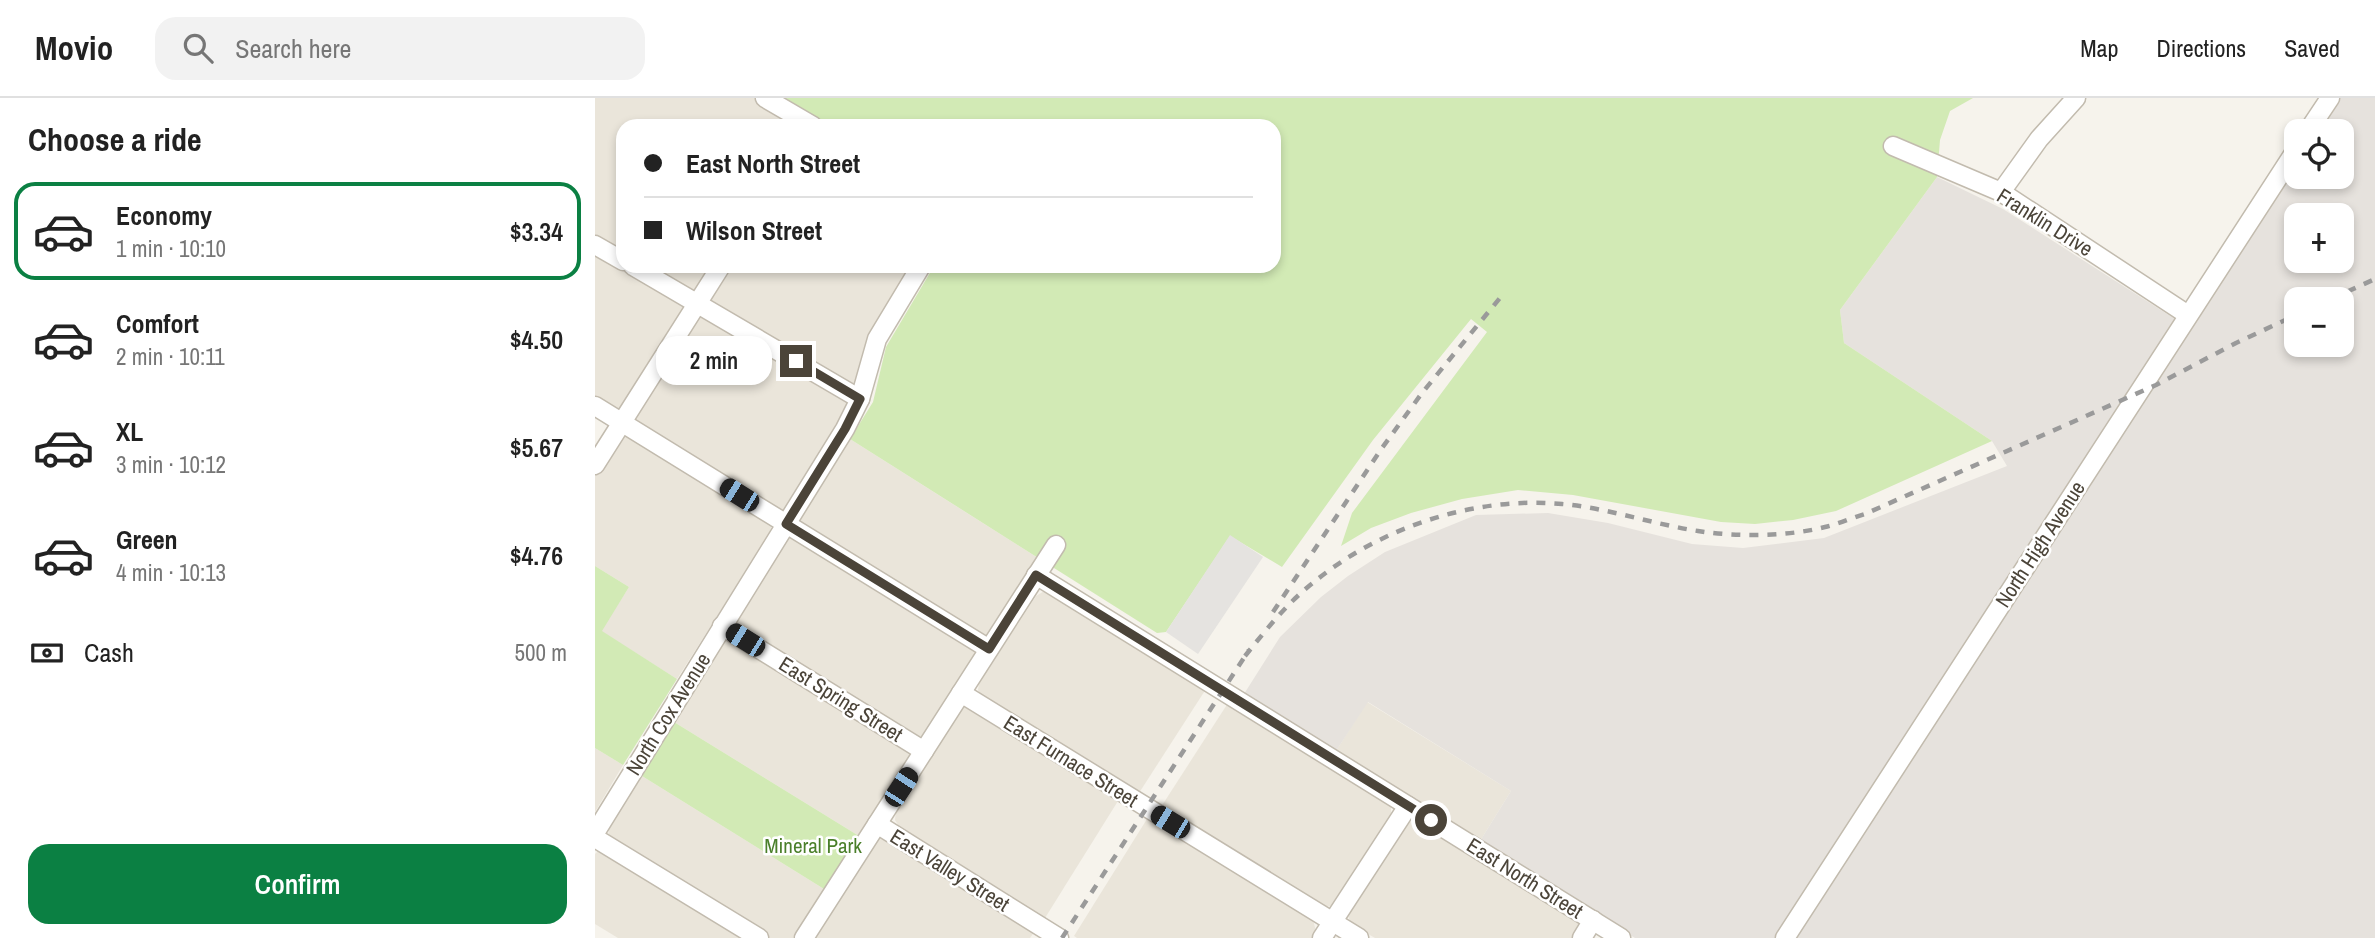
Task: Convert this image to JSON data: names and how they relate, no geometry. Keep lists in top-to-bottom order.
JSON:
{
  "streets": {
    "street": [
      "Franklin Drive",
      "North High Avenue",
      "East Spring Street",
      "North Cox Avenue",
      "East Furnace Street",
      "East Valley Street",
      "East North Street"
    ]
  },
  "crossings": [
    ["Franklin Drive", "North High Avenue"],
    ["East Spring Street", "North Cox Avenue"]
  ],
  "parks": ["Mineral Park"],
  "page": {
    "header": "Movio",
    "search": "Search here",
    "nav": ["Map", "Directions", "Saved"],
    "heading": "Choose a ride",
    "map_buttons": ["+", "−"],
    "banner": ["East North Street", "Wilson Street"],
    "list": [
      {
        "name": "Economy",
        "note": "1 min · 10:10",
        "value": "$3.34"
      },
      {
        "name": "Comfort",
        "note": "2 min · 10:11",
        "value": "$4.50"
      },
      {
        "name": "XL",
        "note": "3 min · 10:12",
        "value": "$5.67"
      },
      {
        "name": "Green",
        "note": "4 min · 10:13",
        "value": "$4.76"
      }
    ],
    "bubble": "2 min",
    "pay": ["Cash", "500 m"],
    "buttons": "Confirm"
  }
}
